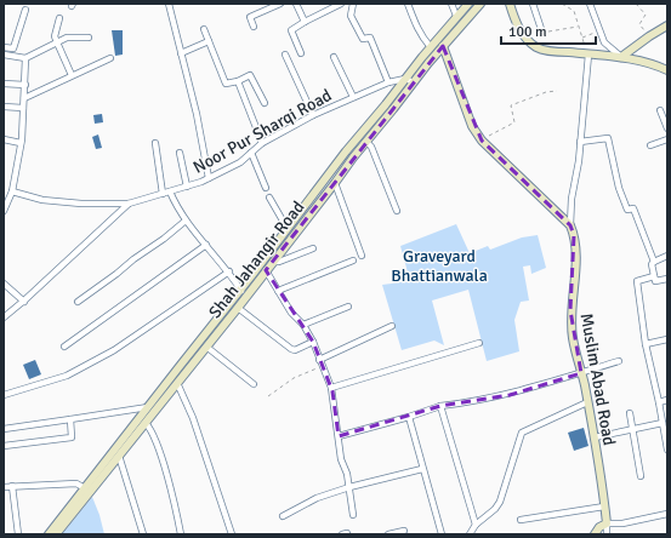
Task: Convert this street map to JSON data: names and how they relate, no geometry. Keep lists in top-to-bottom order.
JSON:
{
  "streets": {
    "street": ["Noor Pur Sharqi Road", "Shah Jahangir Road", "Muslim Abad Road"]
  },
  "crossings": [
    ["Noor Pur Sharqi Road", "Shah Jahangir Road"]
  ],
  "parks": ["Graveyard Bhattianwala"],
  "scale_bar": "100 m"
}
